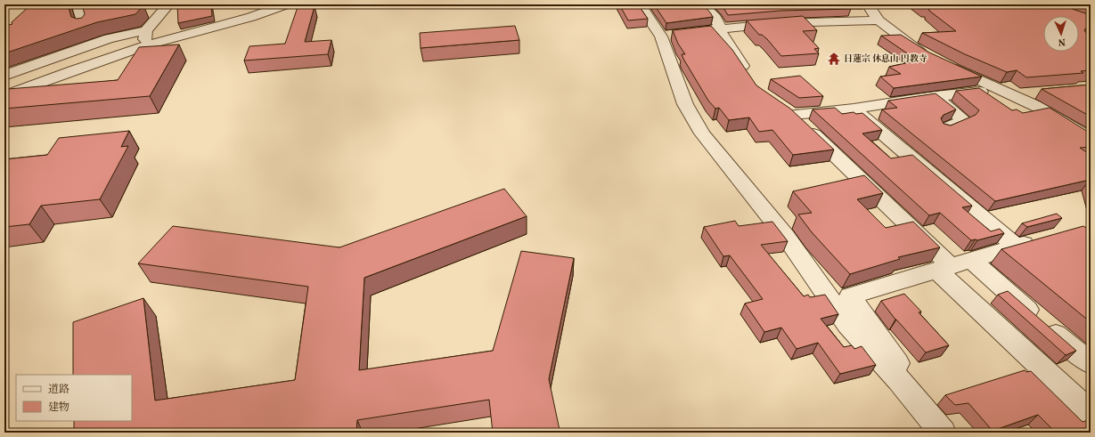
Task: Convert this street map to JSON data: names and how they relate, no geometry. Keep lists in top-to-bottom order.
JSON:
{
  "places": {
    "temple": ["日蓮宗 休息山 円教寺"]
  },
  "legend": ["道路", "建物"],
  "north": "bottom"
}
